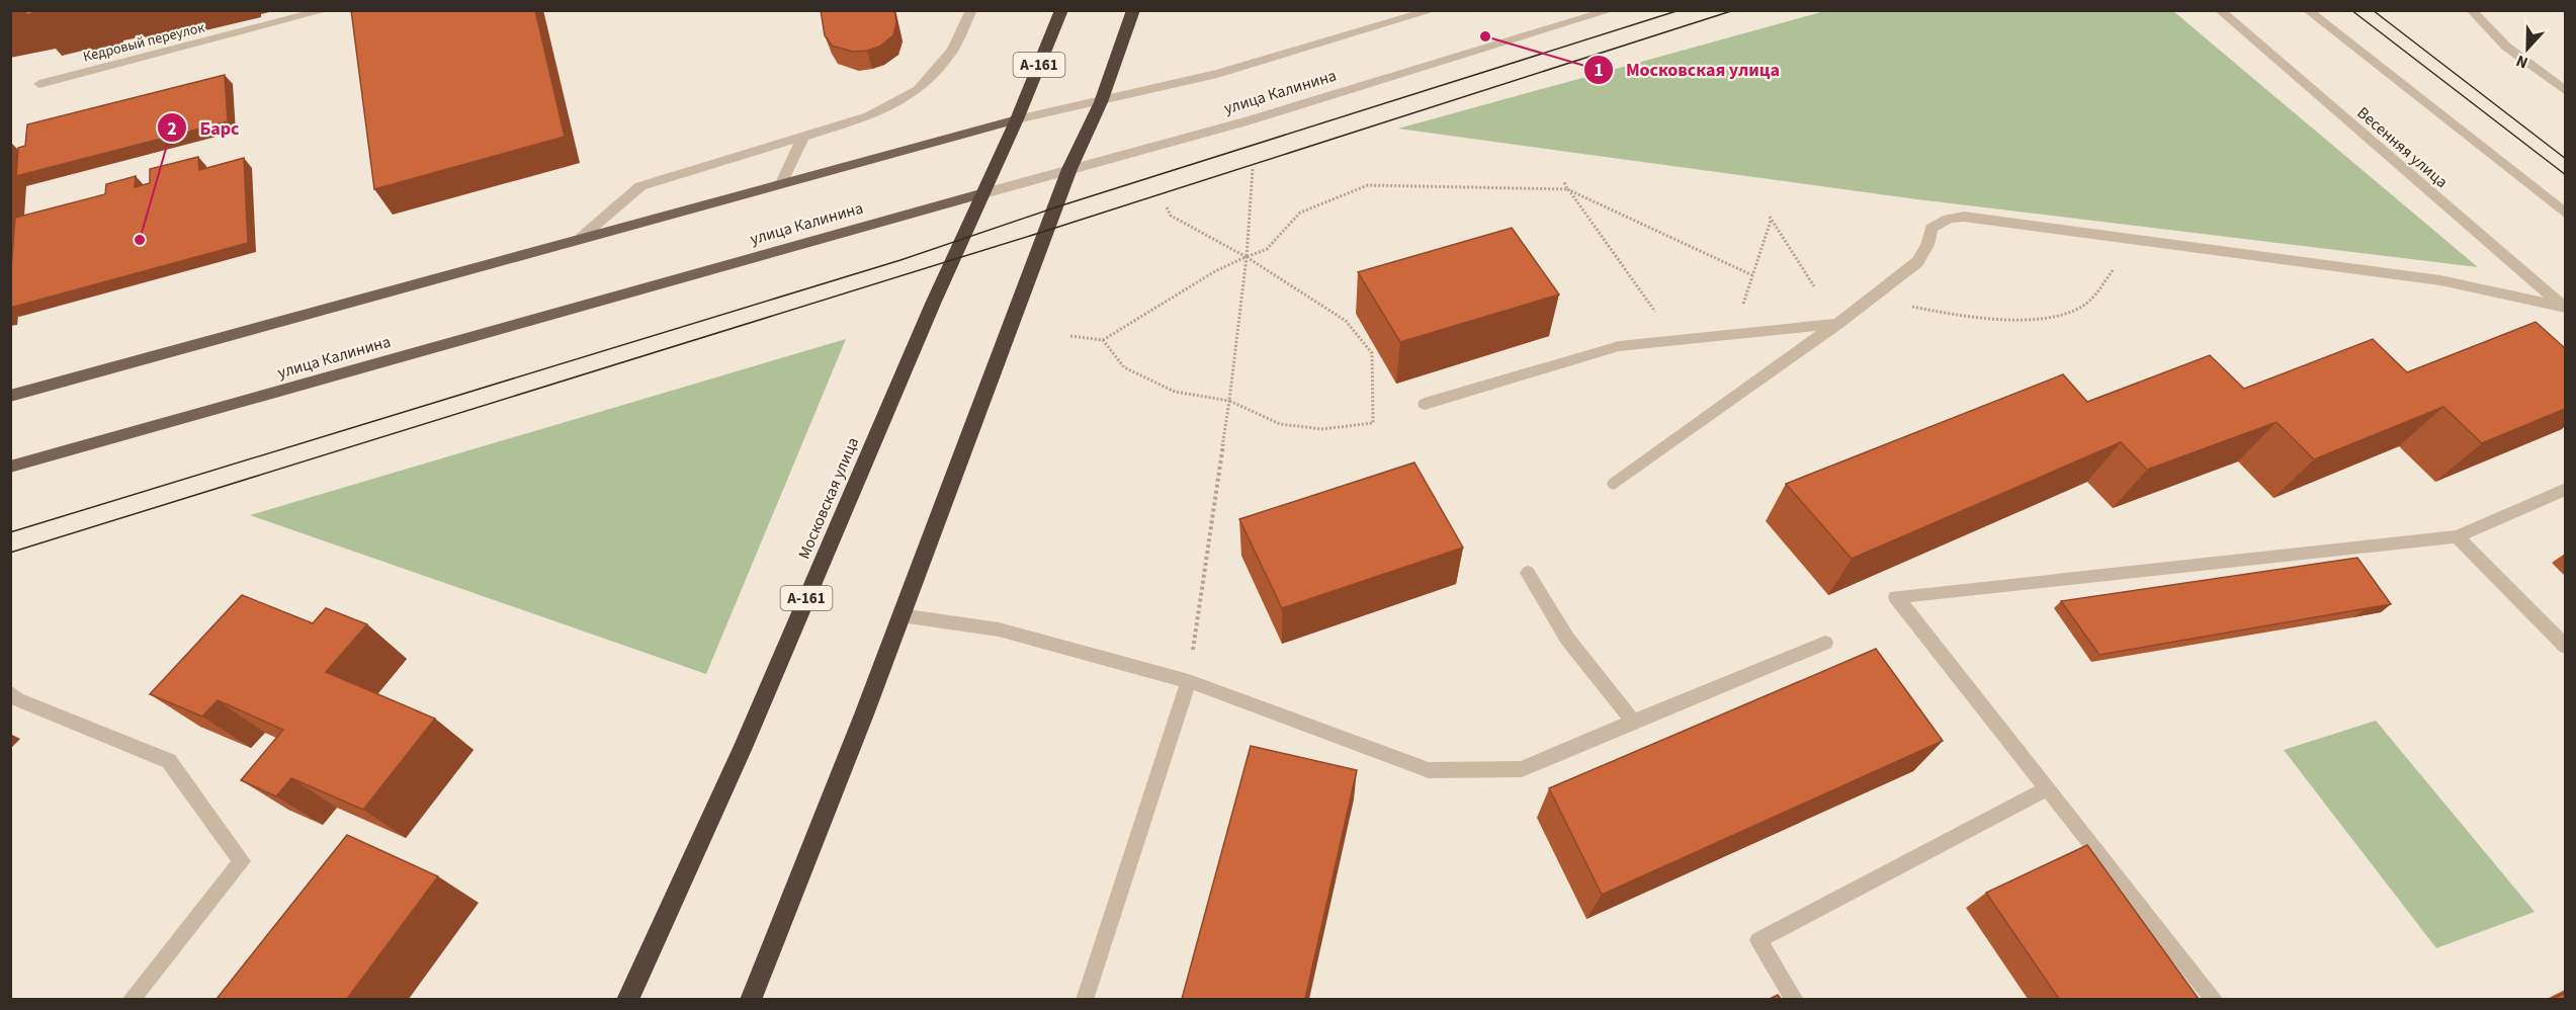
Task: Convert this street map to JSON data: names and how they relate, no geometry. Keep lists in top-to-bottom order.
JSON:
{
  "streets": {
    "highway": ["А-161", "Московская улица"],
    "main road": ["улица Калинина"],
    "street": ["Кедровый переулок", "Весенняя улица"]
  },
  "crossings": [
    ["улица Калинина", "Московская улица"]
  ],
  "places": ["Московская улица", "Барс"],
  "north": "bottom"
}
